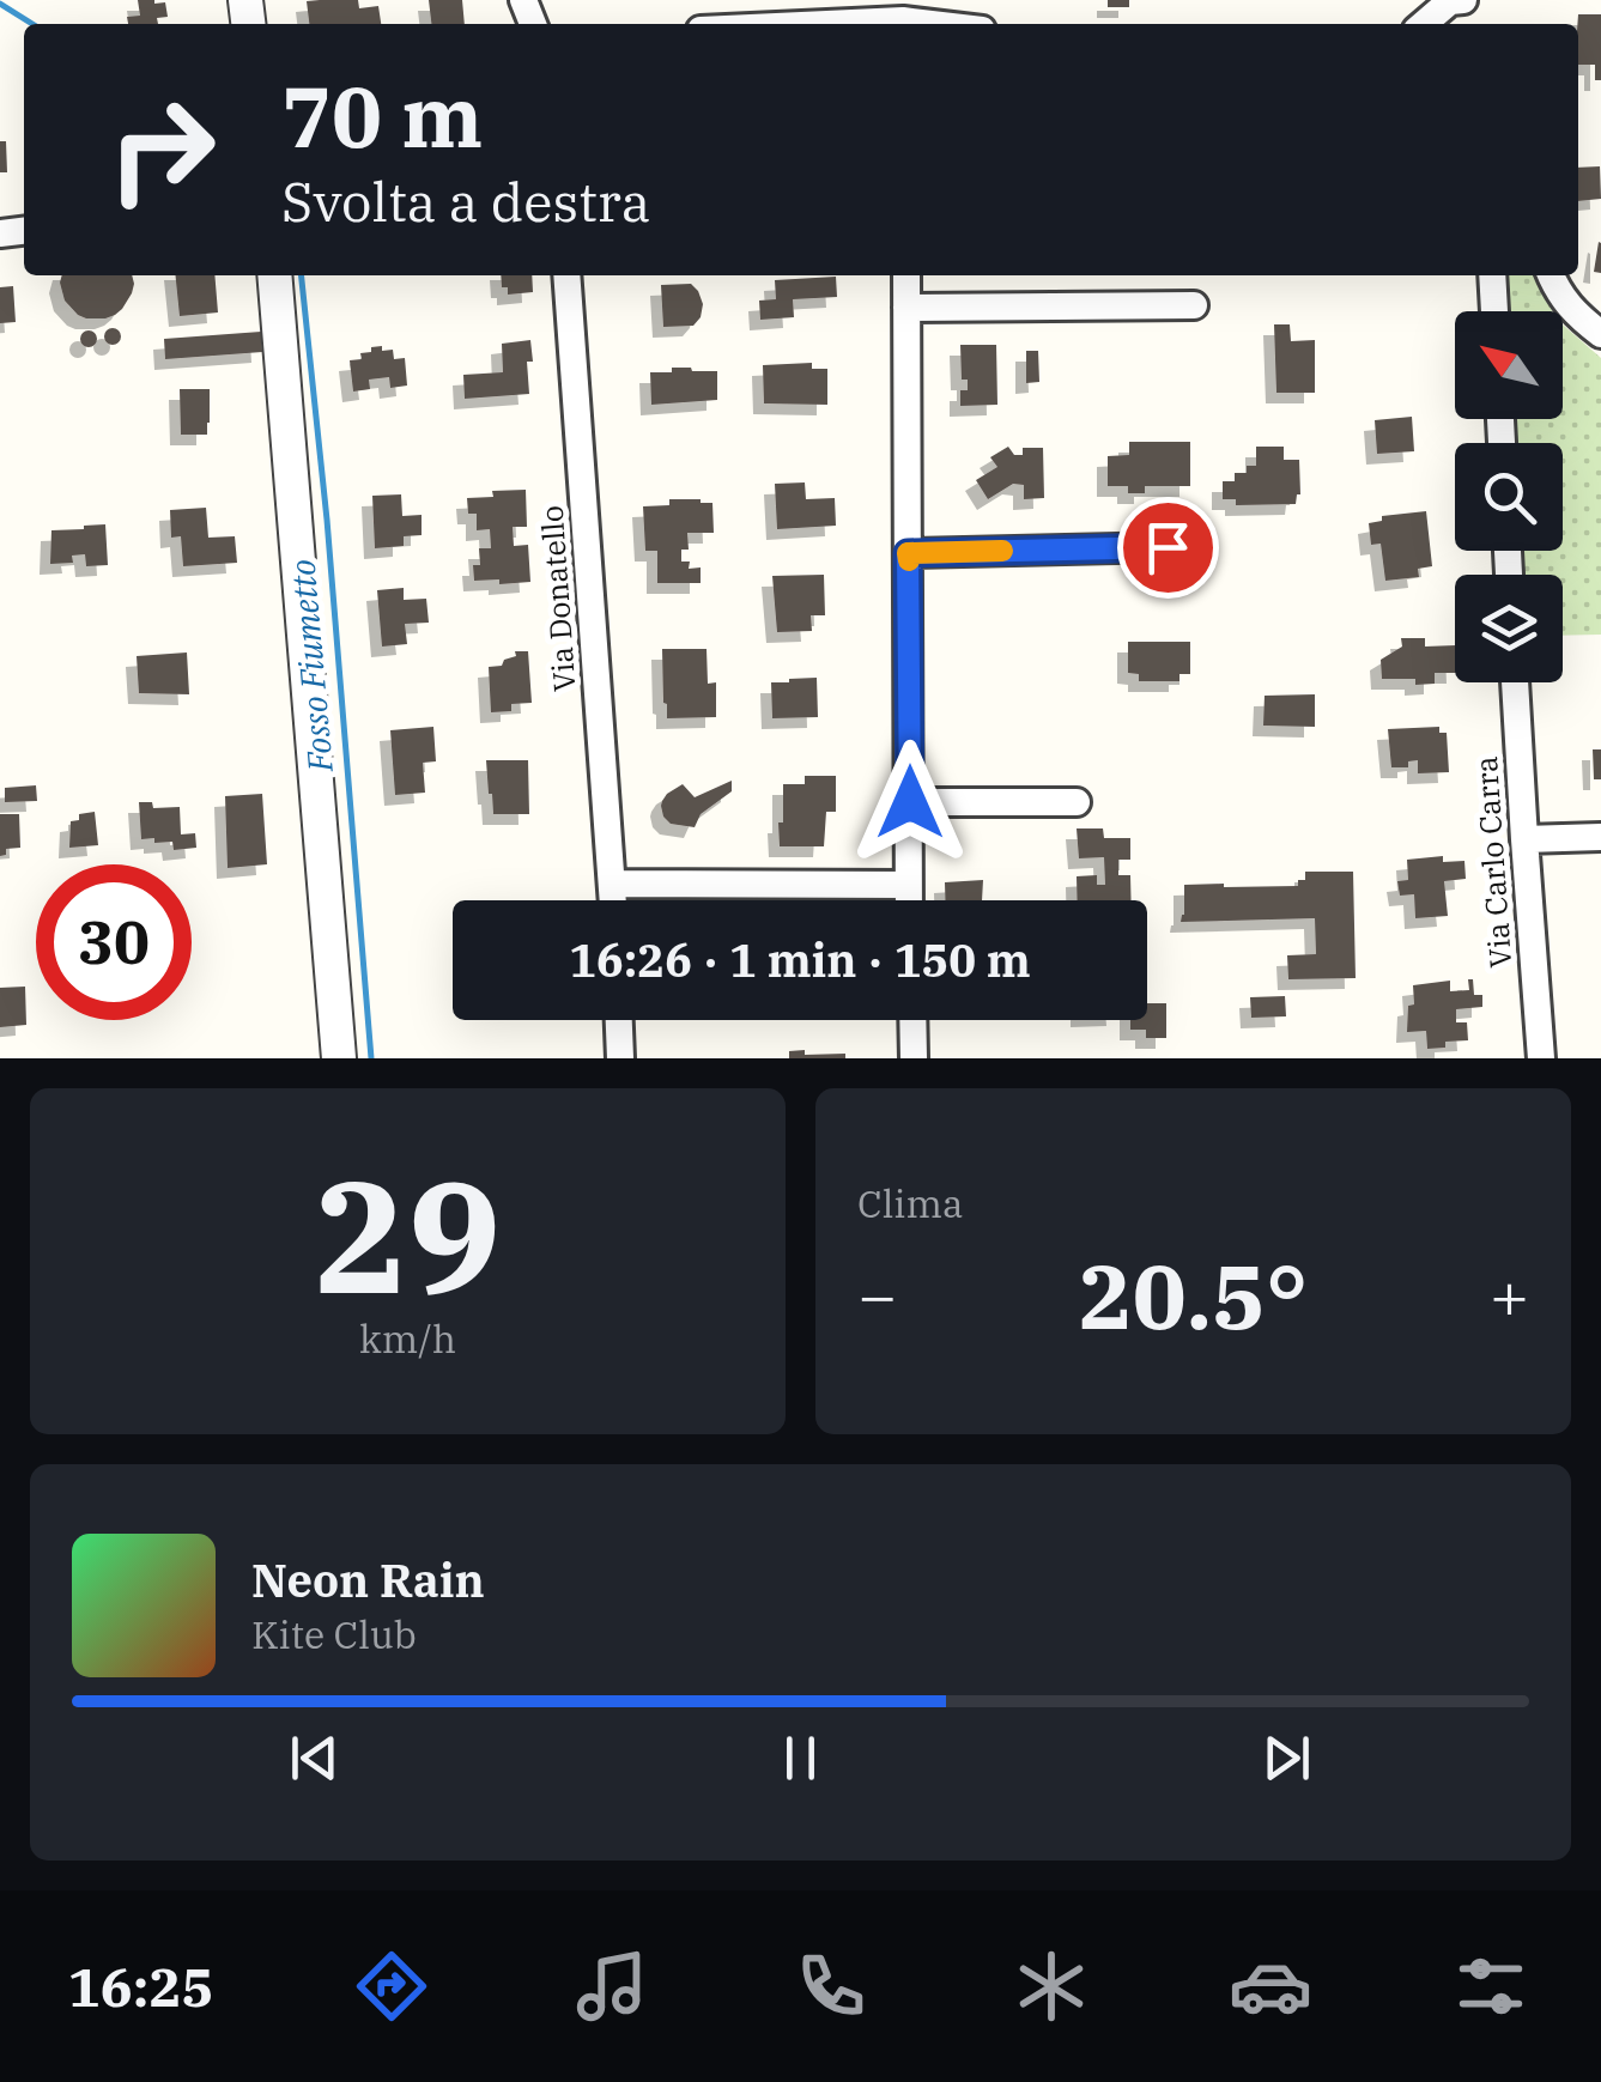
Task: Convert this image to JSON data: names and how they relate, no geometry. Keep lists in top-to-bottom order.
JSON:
{
  "streets": {
    "street": ["Via Donatello", "Via Carlo Carra"]
  },
  "water": ["Fosso Fiumetto"],
  "north": "top left",
  "page": {
    "turn": ["70 m", "Svolta a destra"],
    "limit": "30",
    "trip": "16:26 · 1 min · 150 m",
    "tile": [
      ["29", "km/h"],
      "Clima"
    ],
    "heat": ["−", "20.5°", "+"],
    "song": ["Neon Rain", "Kite Club"],
    "tabs": "16:25"
  }
}
